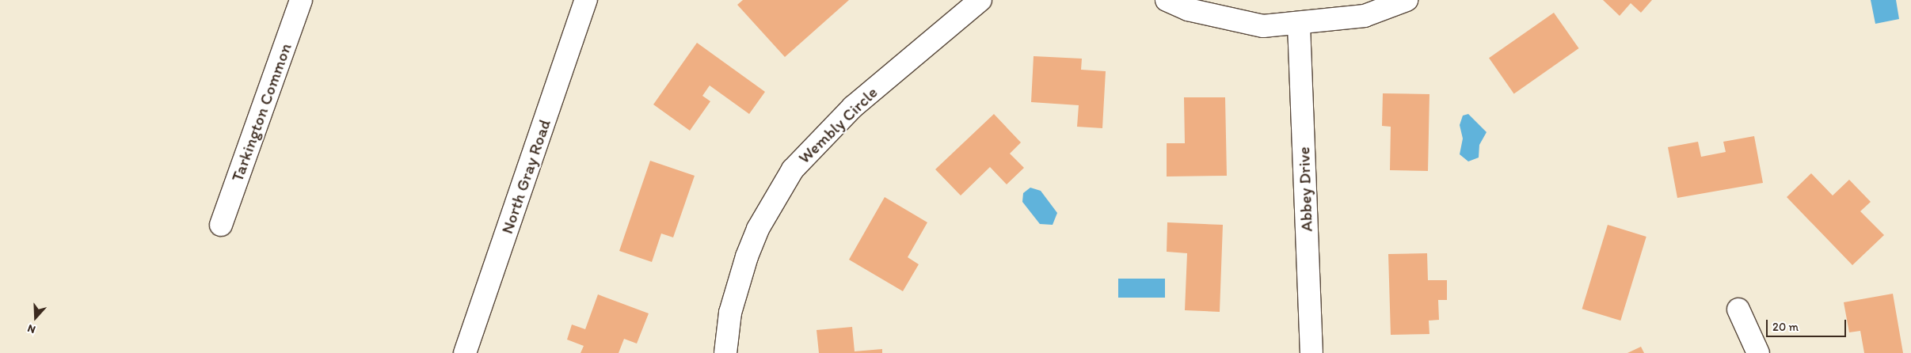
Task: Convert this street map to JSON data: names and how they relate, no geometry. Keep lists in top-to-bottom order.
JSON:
{
  "streets": {
    "street": [
      "Tarkington Common",
      "Wembly Circle",
      "North Gray Road",
      "Abbey Drive"
    ]
  },
  "scale_bar": "20 m",
  "north": "bottom"
}
